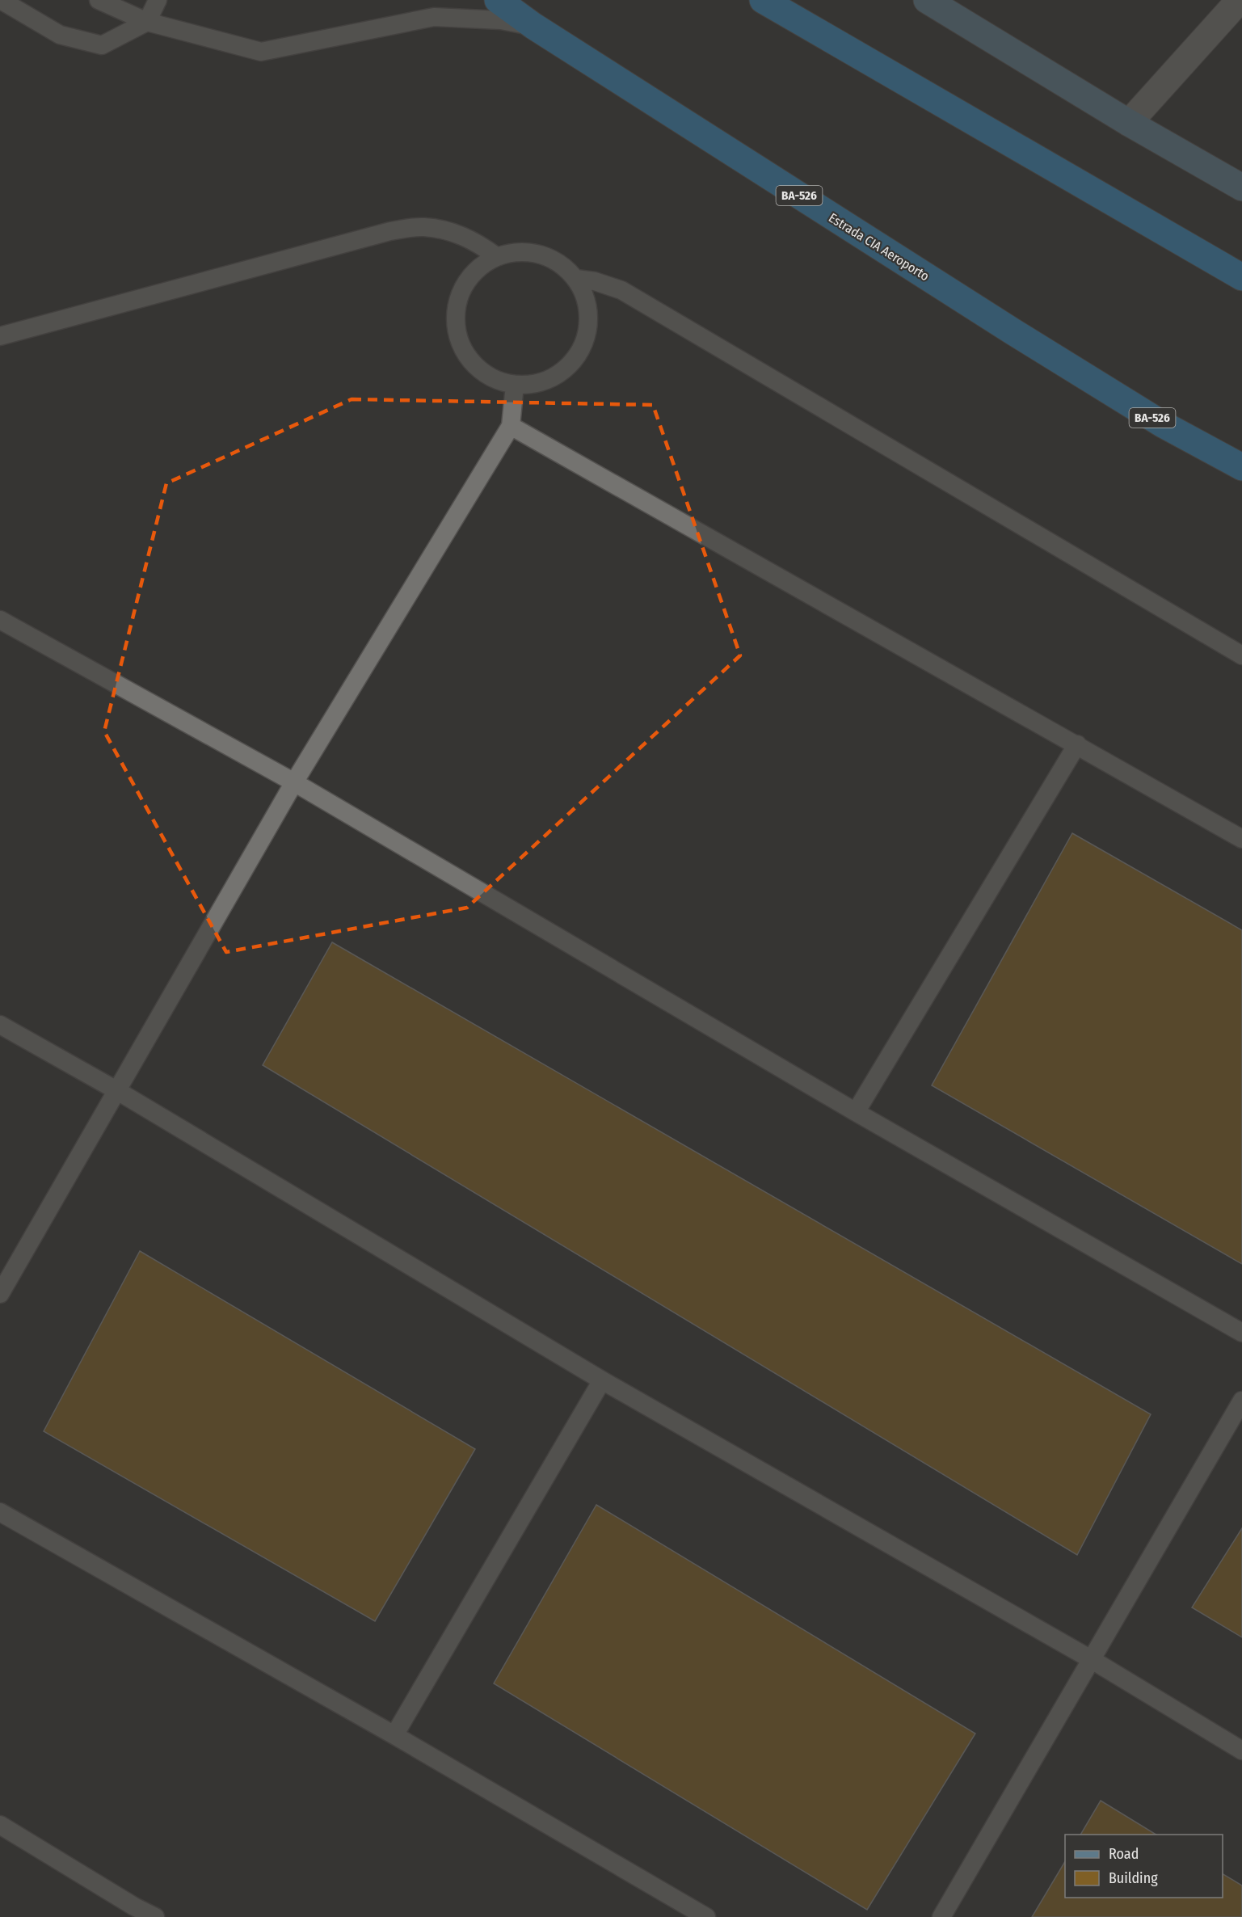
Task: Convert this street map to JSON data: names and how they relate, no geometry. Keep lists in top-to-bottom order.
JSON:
{
  "streets": {
    "highway": ["BA-526", "Estrada CIA Aeroporto"]
  },
  "legend": ["Road", "Building"]
}
